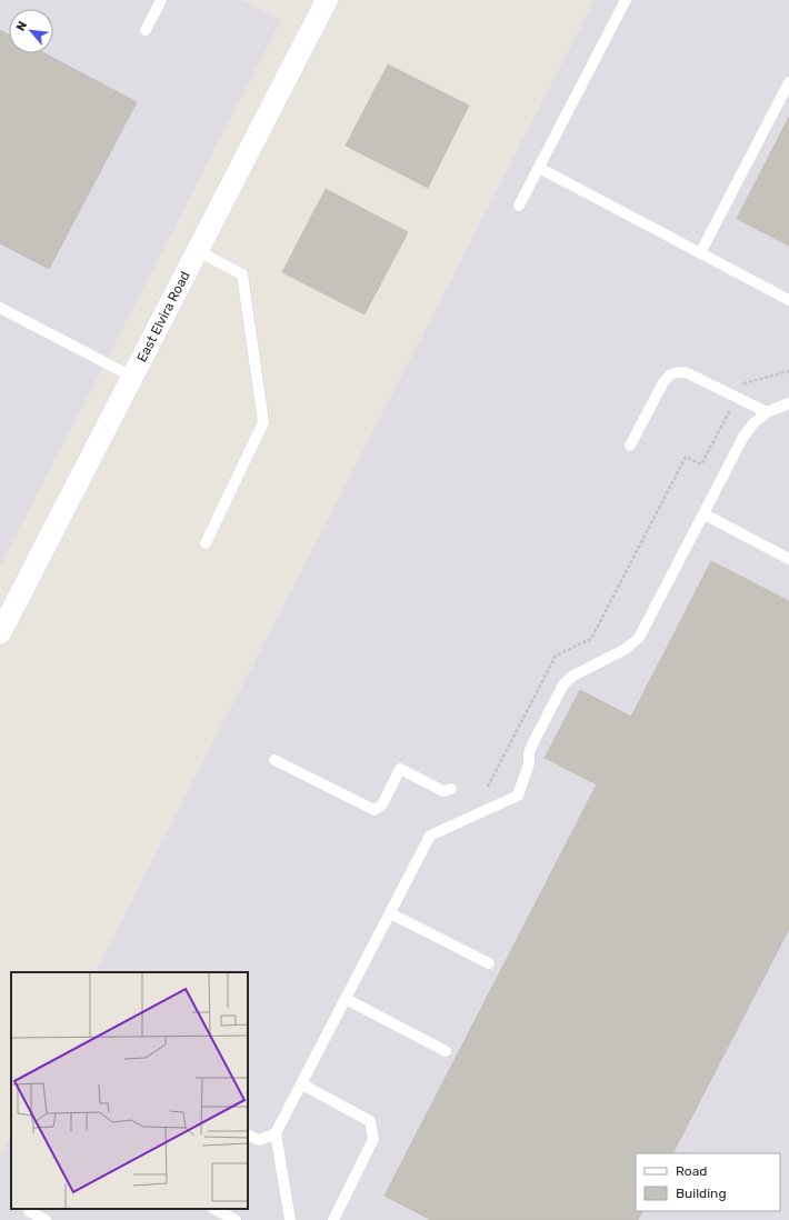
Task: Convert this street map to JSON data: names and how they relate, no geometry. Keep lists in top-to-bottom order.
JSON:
{
  "streets": {
    "street": ["East Elvira Road"]
  },
  "legend": ["Road", "Building"],
  "north": "top left"
}
